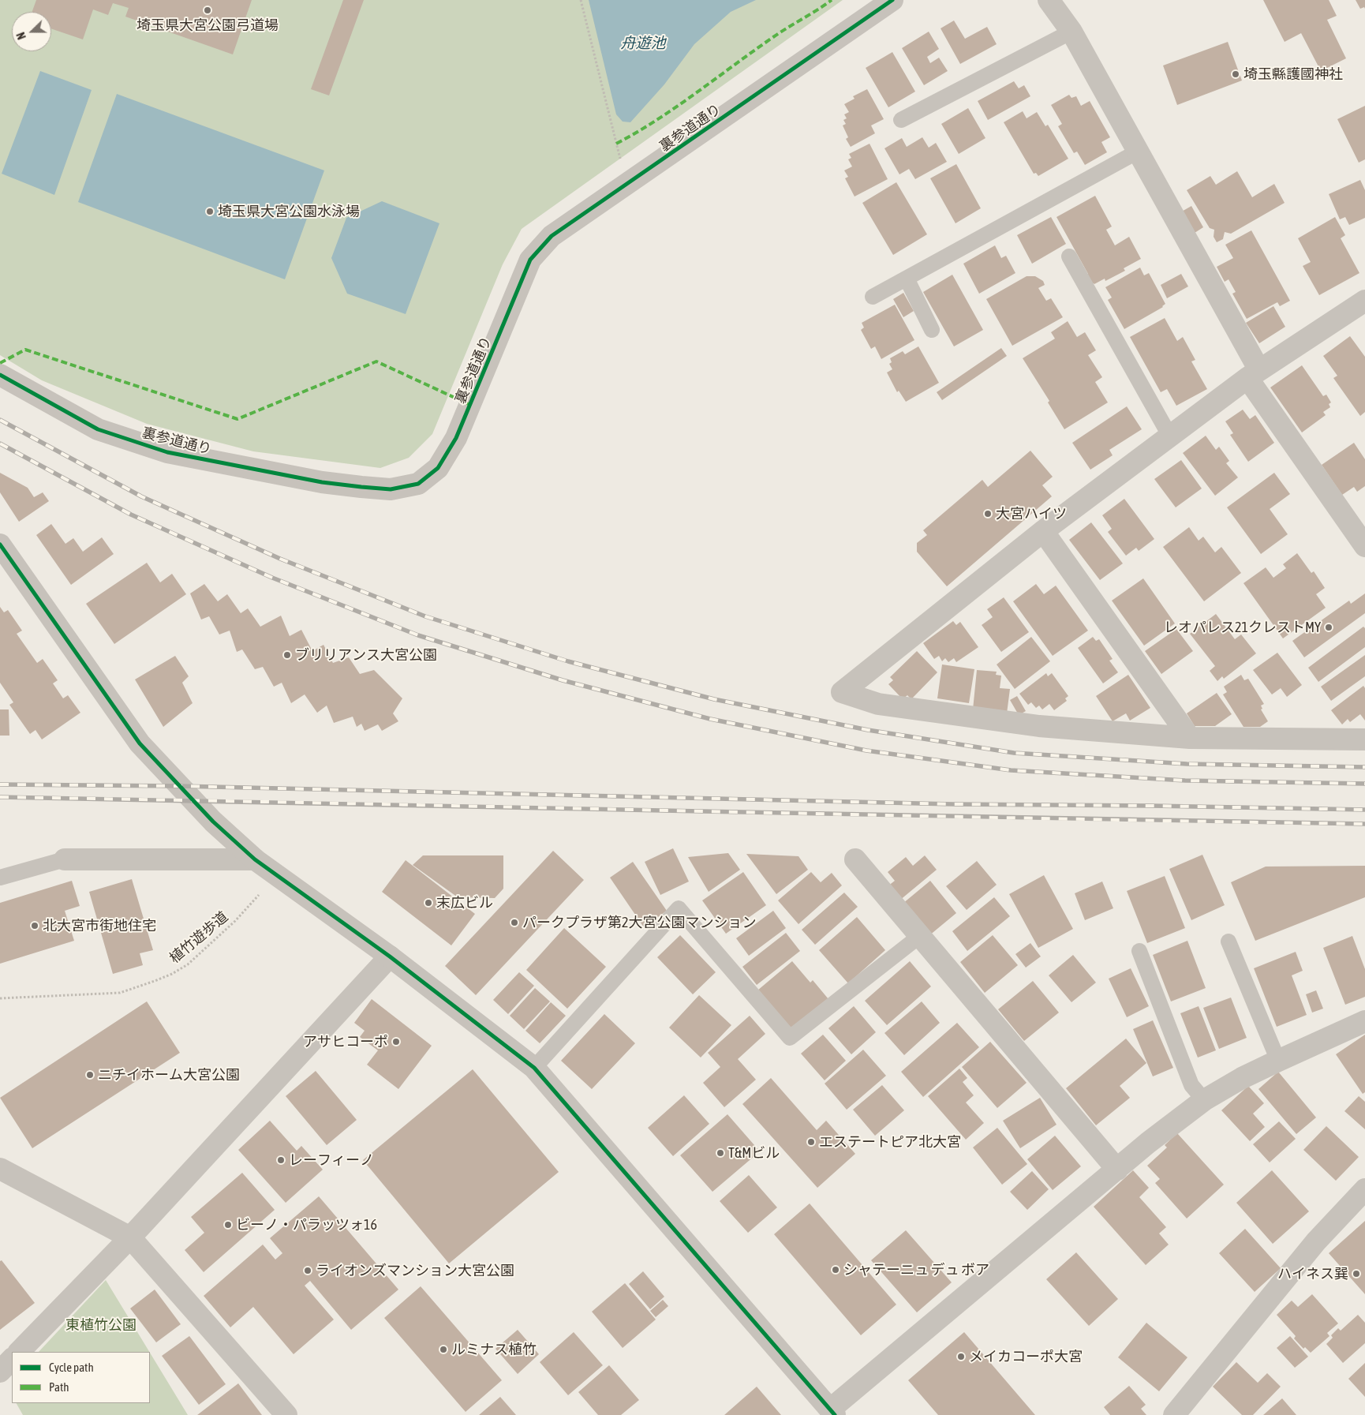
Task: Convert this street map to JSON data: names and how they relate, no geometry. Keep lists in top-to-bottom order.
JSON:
{
  "streets": {
    "street": ["裏参道通り"],
    "path": ["植竹遊歩道"]
  },
  "water": ["舟遊池"],
  "parks": ["東植竹公園"],
  "places": [
    "埼玉県大宮公園弓道場",
    "埼玉縣護國神社",
    "埼玉県大宮公園水泳場",
    "大宮ハイツ",
    "レオパレス21クレストMY",
    "ブリリアンス大宮公園",
    "末広ビル",
    "パークプラザ第2大宮公園マンション",
    "北大宮市街地住宅",
    "アサヒコーポ",
    "ニチイホーム大宮公園",
    "エステートピア北大宮",
    "T&Mビル",
    "レーフィーノ",
    "ビーノ・パラッツォ16",
    "シャテーニュ デュ ボア",
    "ライオンズマンション大宮公園",
    "ハイネス巽",
    "ルミナス植竹",
    "メイカコーポ大宮"
  ],
  "legend": ["Cycle path", "Path"],
  "north": "left"
}
